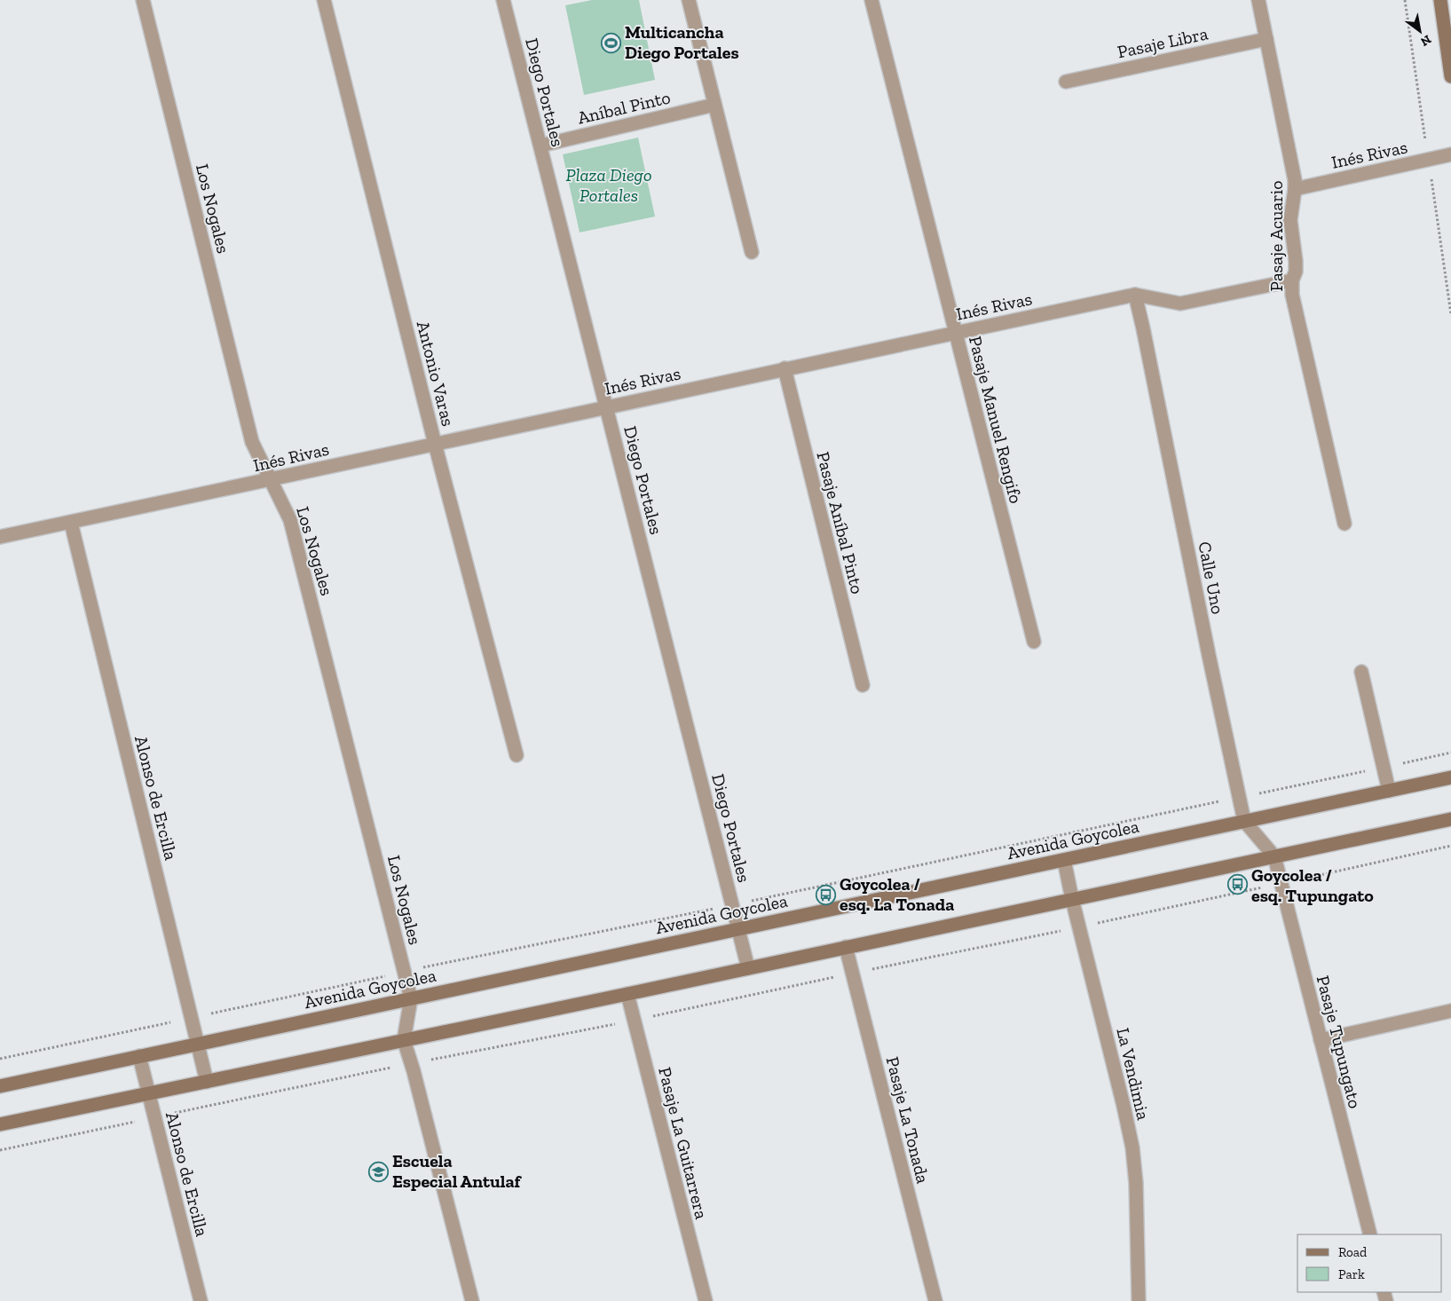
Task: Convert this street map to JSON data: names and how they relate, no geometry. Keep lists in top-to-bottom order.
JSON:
{
  "streets": {
    "street": [
      "Pasaje Libra",
      "Diego Portales",
      "Aníbal Pinto",
      "Inés Rivas",
      "Los Nogales",
      "Pasaje Acuario",
      "Antonio Varas",
      "Pasaje Manuel Rengifo",
      "Pasaje Aníbal Pinto",
      "Calle Uno",
      "Alonso de Ercilla",
      "Avenida Goycolea",
      "Pasaje Tupungato",
      "La Vendimia",
      "Pasaje La Tonada",
      "Pasaje La Guitarrera"
    ]
  },
  "crossings": [
    ["Pasaje Libra", "Pasaje Acuario"],
    ["Diego Portales", "Aníbal Pinto"],
    ["Diego Portales", "Inés Rivas"],
    ["Diego Portales", "Avenida Goycolea"],
    ["Inés Rivas", "Los Nogales"],
    ["Inés Rivas", "Pasaje Acuario"],
    ["Inés Rivas", "Antonio Varas"],
    ["Inés Rivas", "Pasaje Manuel Rengifo"],
    ["Inés Rivas", "Pasaje Aníbal Pinto"],
    ["Inés Rivas", "Calle Uno"],
    ["Inés Rivas", "Alonso de Ercilla"],
    ["Los Nogales", "Avenida Goycolea"],
    ["Calle Uno", "Avenida Goycolea"],
    ["Calle Uno", "Pasaje Tupungato"],
    ["Alonso de Ercilla", "Avenida Goycolea"],
    ["Avenida Goycolea", "La Vendimia"]
  ],
  "parks": ["Plaza Diego Portales"],
  "places": {
    "sports": ["Multicancha Diego Portales"],
    "bus stop": ["Goycolea / esq. Tupungato", "Goycolea / esq. La Tonada"],
    "school or university": ["Escuela Especial Antulaf"]
  },
  "legend": ["Road", "Park"],
  "north": "bottom right"
}
